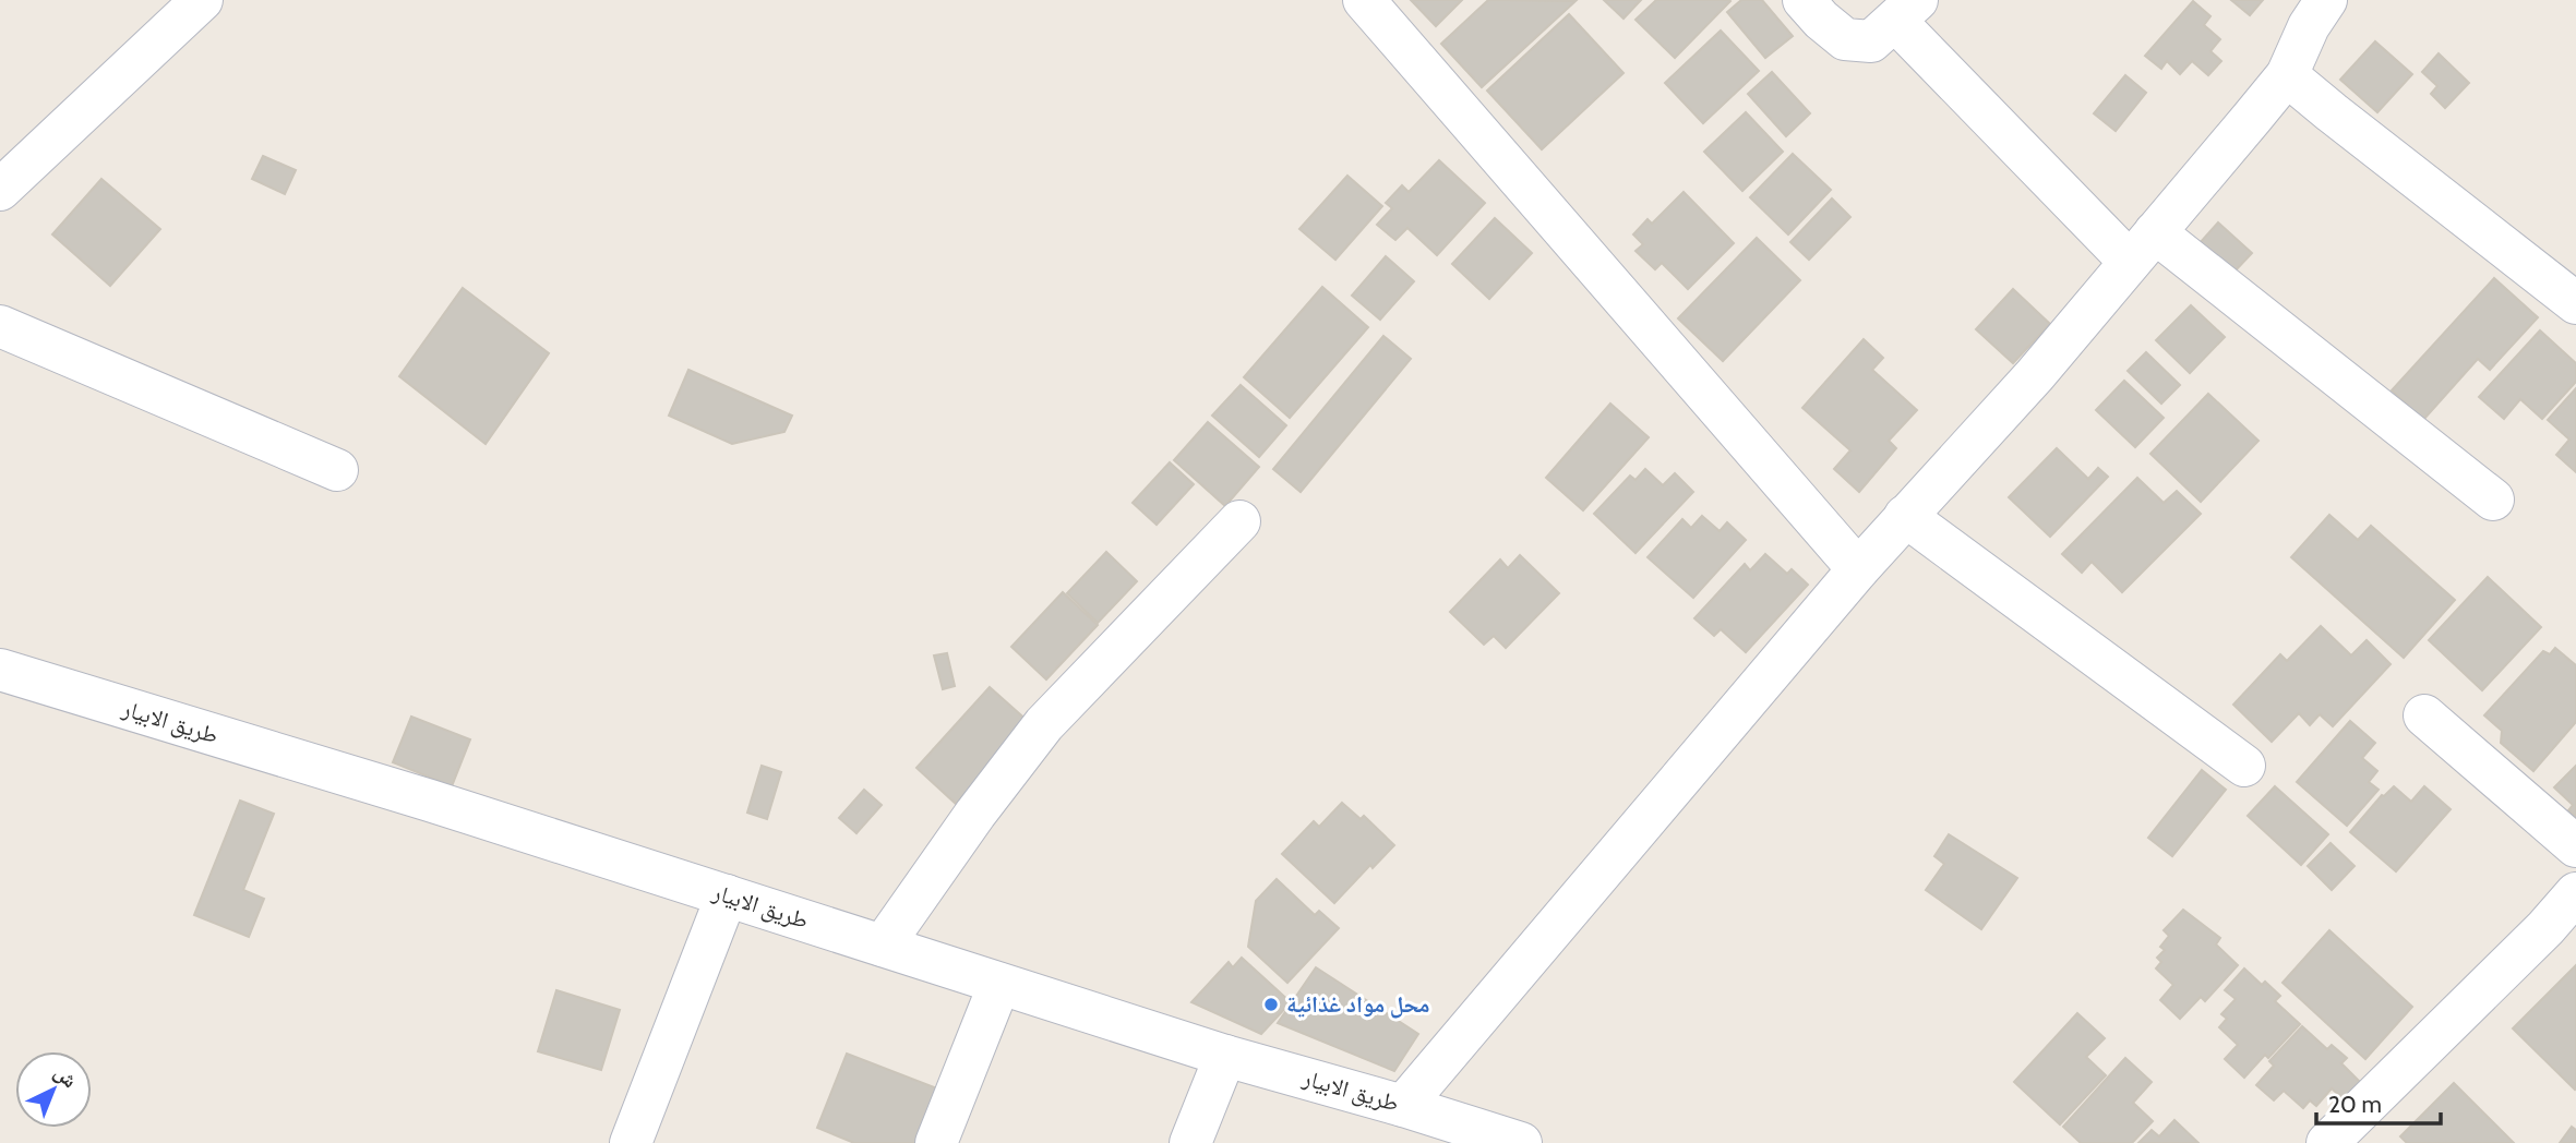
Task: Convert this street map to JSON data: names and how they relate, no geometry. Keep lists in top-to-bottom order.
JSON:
{
  "streets": {
    "street": ["طريق الابيار"]
  },
  "places": ["محل مواد غذائية"],
  "scale_bar": "20 m",
  "north": "top right"
}
